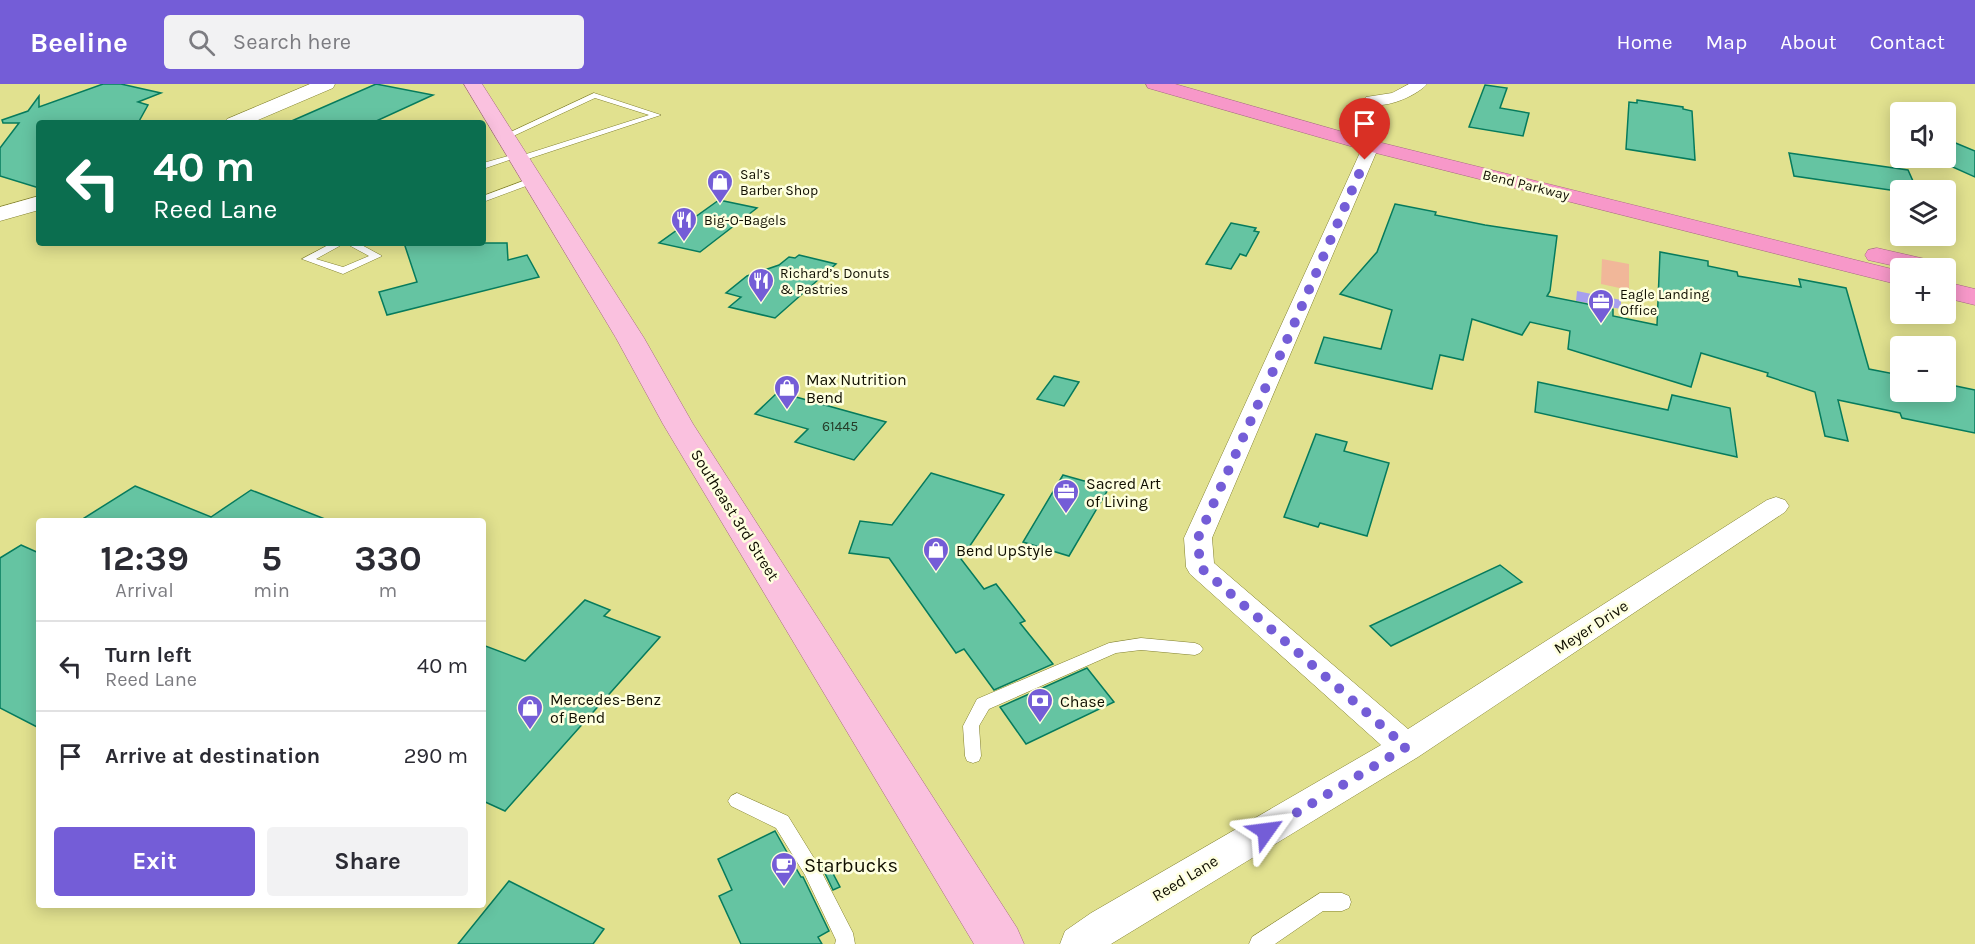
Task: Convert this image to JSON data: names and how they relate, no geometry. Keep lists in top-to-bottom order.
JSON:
{
  "streets": {
    "highway": ["Bend Parkway"],
    "main road": ["Southeast 3rd Street"],
    "street": ["Meyer Drive", "Reed Lane"]
  },
  "crossings": [
    ["Meyer Drive", "Reed Lane"]
  ],
  "places": {
    "shop": [
      "Sal’s Barber Shop",
      "Max Nutrition Bend",
      "Bend UpStyle",
      "Mercedes-Benz of Bend"
    ],
    "restaurant": ["Big-O-Bagels", "Richard’s Donuts & Pastries"],
    "office": ["Eagle Landing Office", "Sacred Art of Living"],
    "bank": ["Chase"],
    "cafe": ["Starbucks"]
  },
  "house_numbers": ["61445"],
  "page": {
    "header": "Beeline",
    "search": "Search here",
    "nav": [
      "Home",
      "Map",
      "About",
      "Contact"
    ],
    "map_buttons": ["+", "−"],
    "turn": ["40 m", "Reed Lane"],
    "eta": [
      "12:39",
      "Arrival",
      "5",
      "min",
      "330",
      "m"
    ],
    "list": [
      {
        "name": "Turn left",
        "note": "Reed Lane",
        "value": "40 m"
      },
      {
        "name": "Arrive at destination",
        "value": "290 m"
      }
    ],
    "buttons": ["Exit", "Share"]
  }
}
